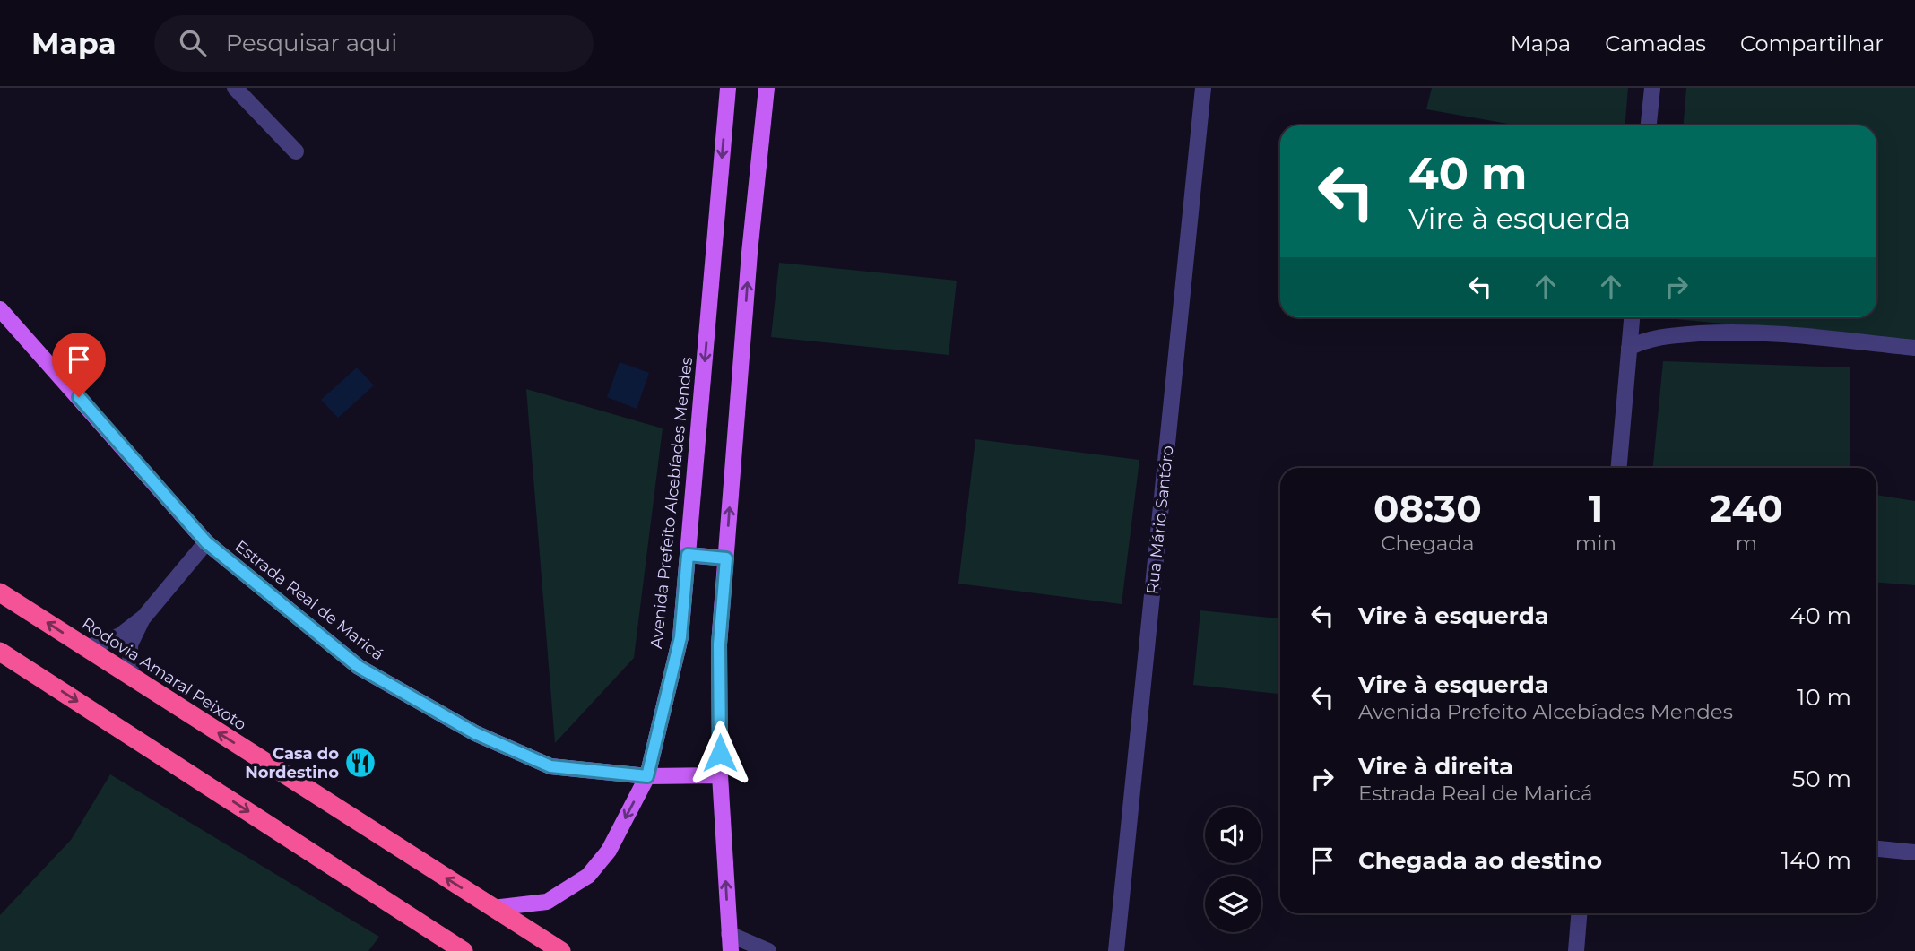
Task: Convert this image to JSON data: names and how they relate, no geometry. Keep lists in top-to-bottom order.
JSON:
{
  "streets": {
    "highway": ["Rodovia Amaral Peixoto"],
    "main road": ["Avenida Prefeito Alcebíades Mendes", "Estrada Real de Maricá"],
    "street": ["Rua Mário Santóro"]
  },
  "crossings": [
    ["Avenida Prefeito Alcebíades Mendes", "Estrada Real de Maricá"],
    ["Avenida Prefeito Alcebíades Mendes", "Rodovia Amaral Peixoto"]
  ],
  "places": {
    "restaurant": ["Casa do Nordestino"]
  },
  "page": {
    "header": "Mapa",
    "search": "Pesquisar aqui",
    "nav": ["Mapa", "Camadas", "Compartilhar"],
    "turn": ["40 m", "Vire à esquerda"],
    "eta": [
      "08:30",
      "Chegada",
      "1",
      "min",
      "240",
      "m"
    ],
    "list": [
      {
        "name": "Vire à esquerda",
        "value": "40 m"
      },
      {
        "name": "Vire à esquerda",
        "note": "Avenida Prefeito Alcebíades Mendes",
        "value": "10 m"
      },
      {
        "name": "Vire à direita",
        "note": "Estrada Real de Maricá",
        "value": "50 m"
      },
      {
        "name": "Chegada ao destino",
        "value": "140 m"
      }
    ]
  }
}
